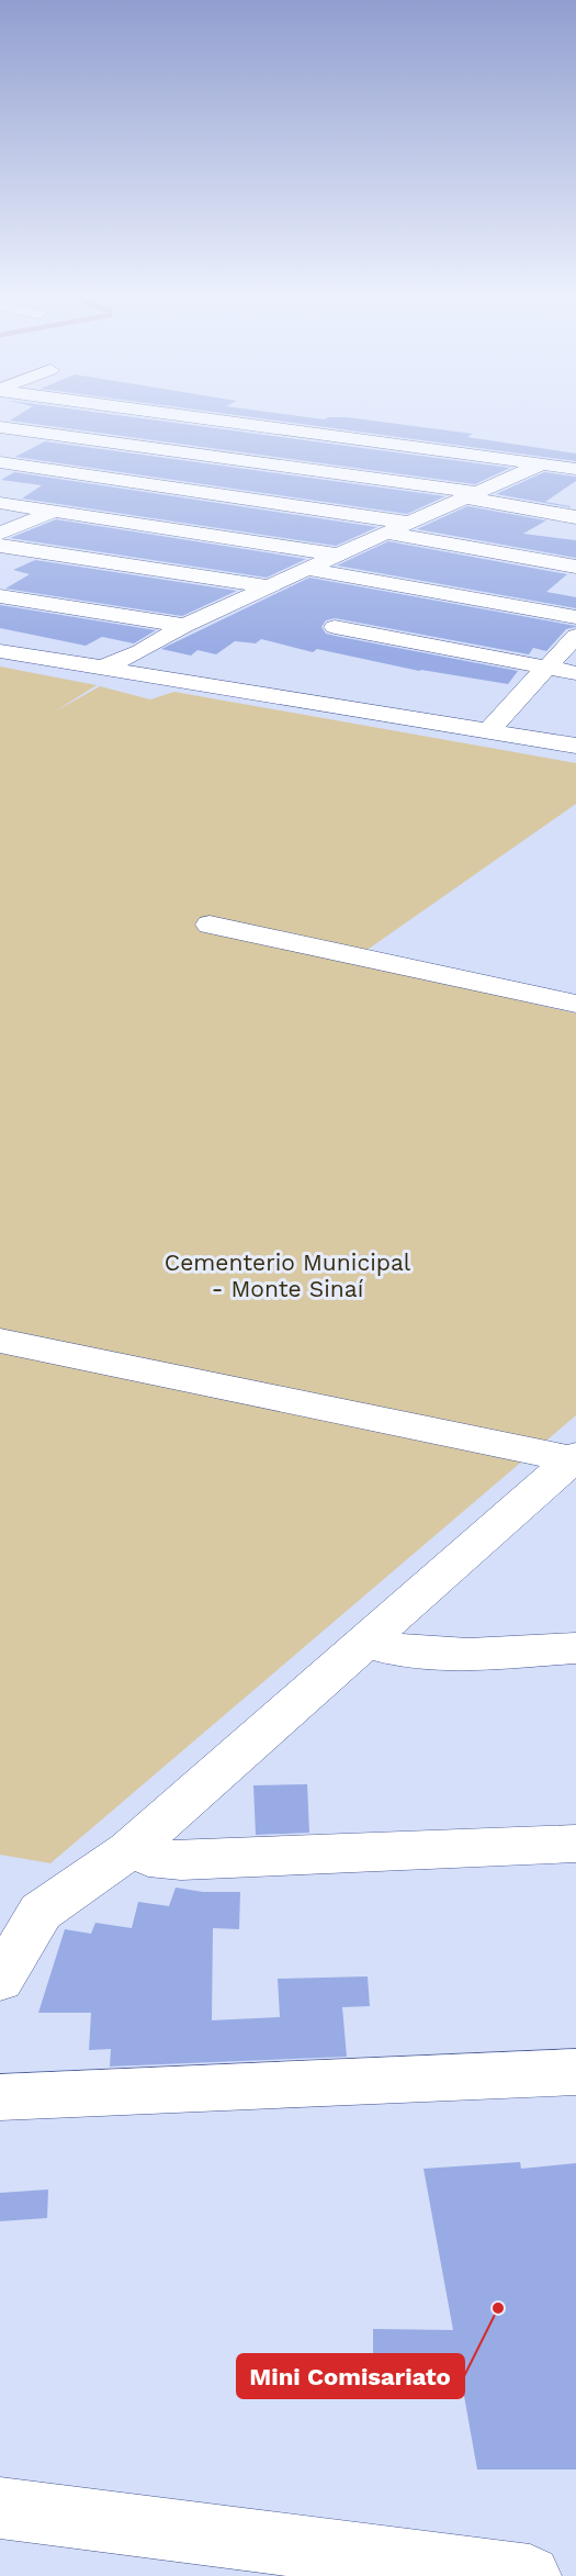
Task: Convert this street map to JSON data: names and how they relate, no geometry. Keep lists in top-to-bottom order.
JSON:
{
  "parks": ["Cementerio Municipal - Monte Sinaí"],
  "places": ["Mini Comisariato"]
}
